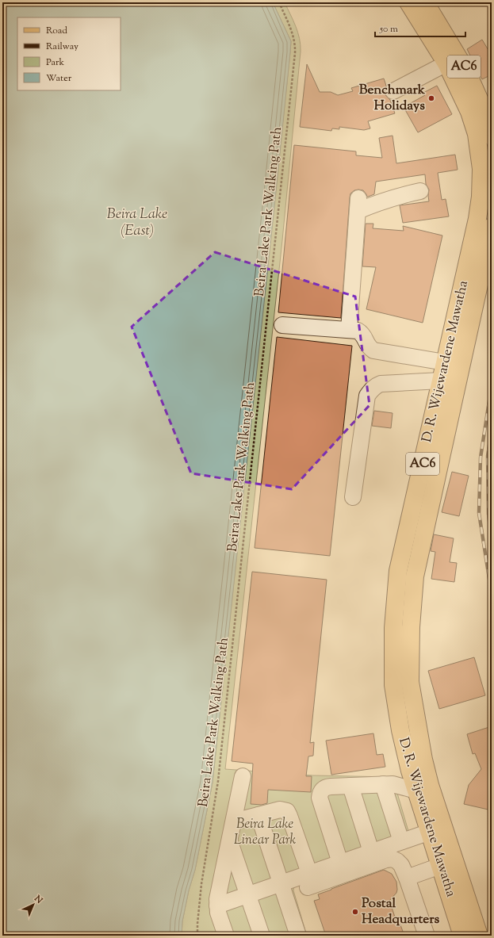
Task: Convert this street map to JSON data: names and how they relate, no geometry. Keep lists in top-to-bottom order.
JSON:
{
  "streets": {
    "main road": ["AC6", "D. R. Wijewardene Mawatha"],
    "path": ["Beira Lake Park Walking Path"]
  },
  "water": ["Beira Lake (East)"],
  "parks": ["Beira Lake Linear Park"],
  "places": ["Benchmark Holidays", "Postal Headquarters"],
  "legend": [
    "Road",
    "Railway",
    "Park",
    "Water"
  ],
  "scale_bar": "50 m",
  "north": "top right"
}
